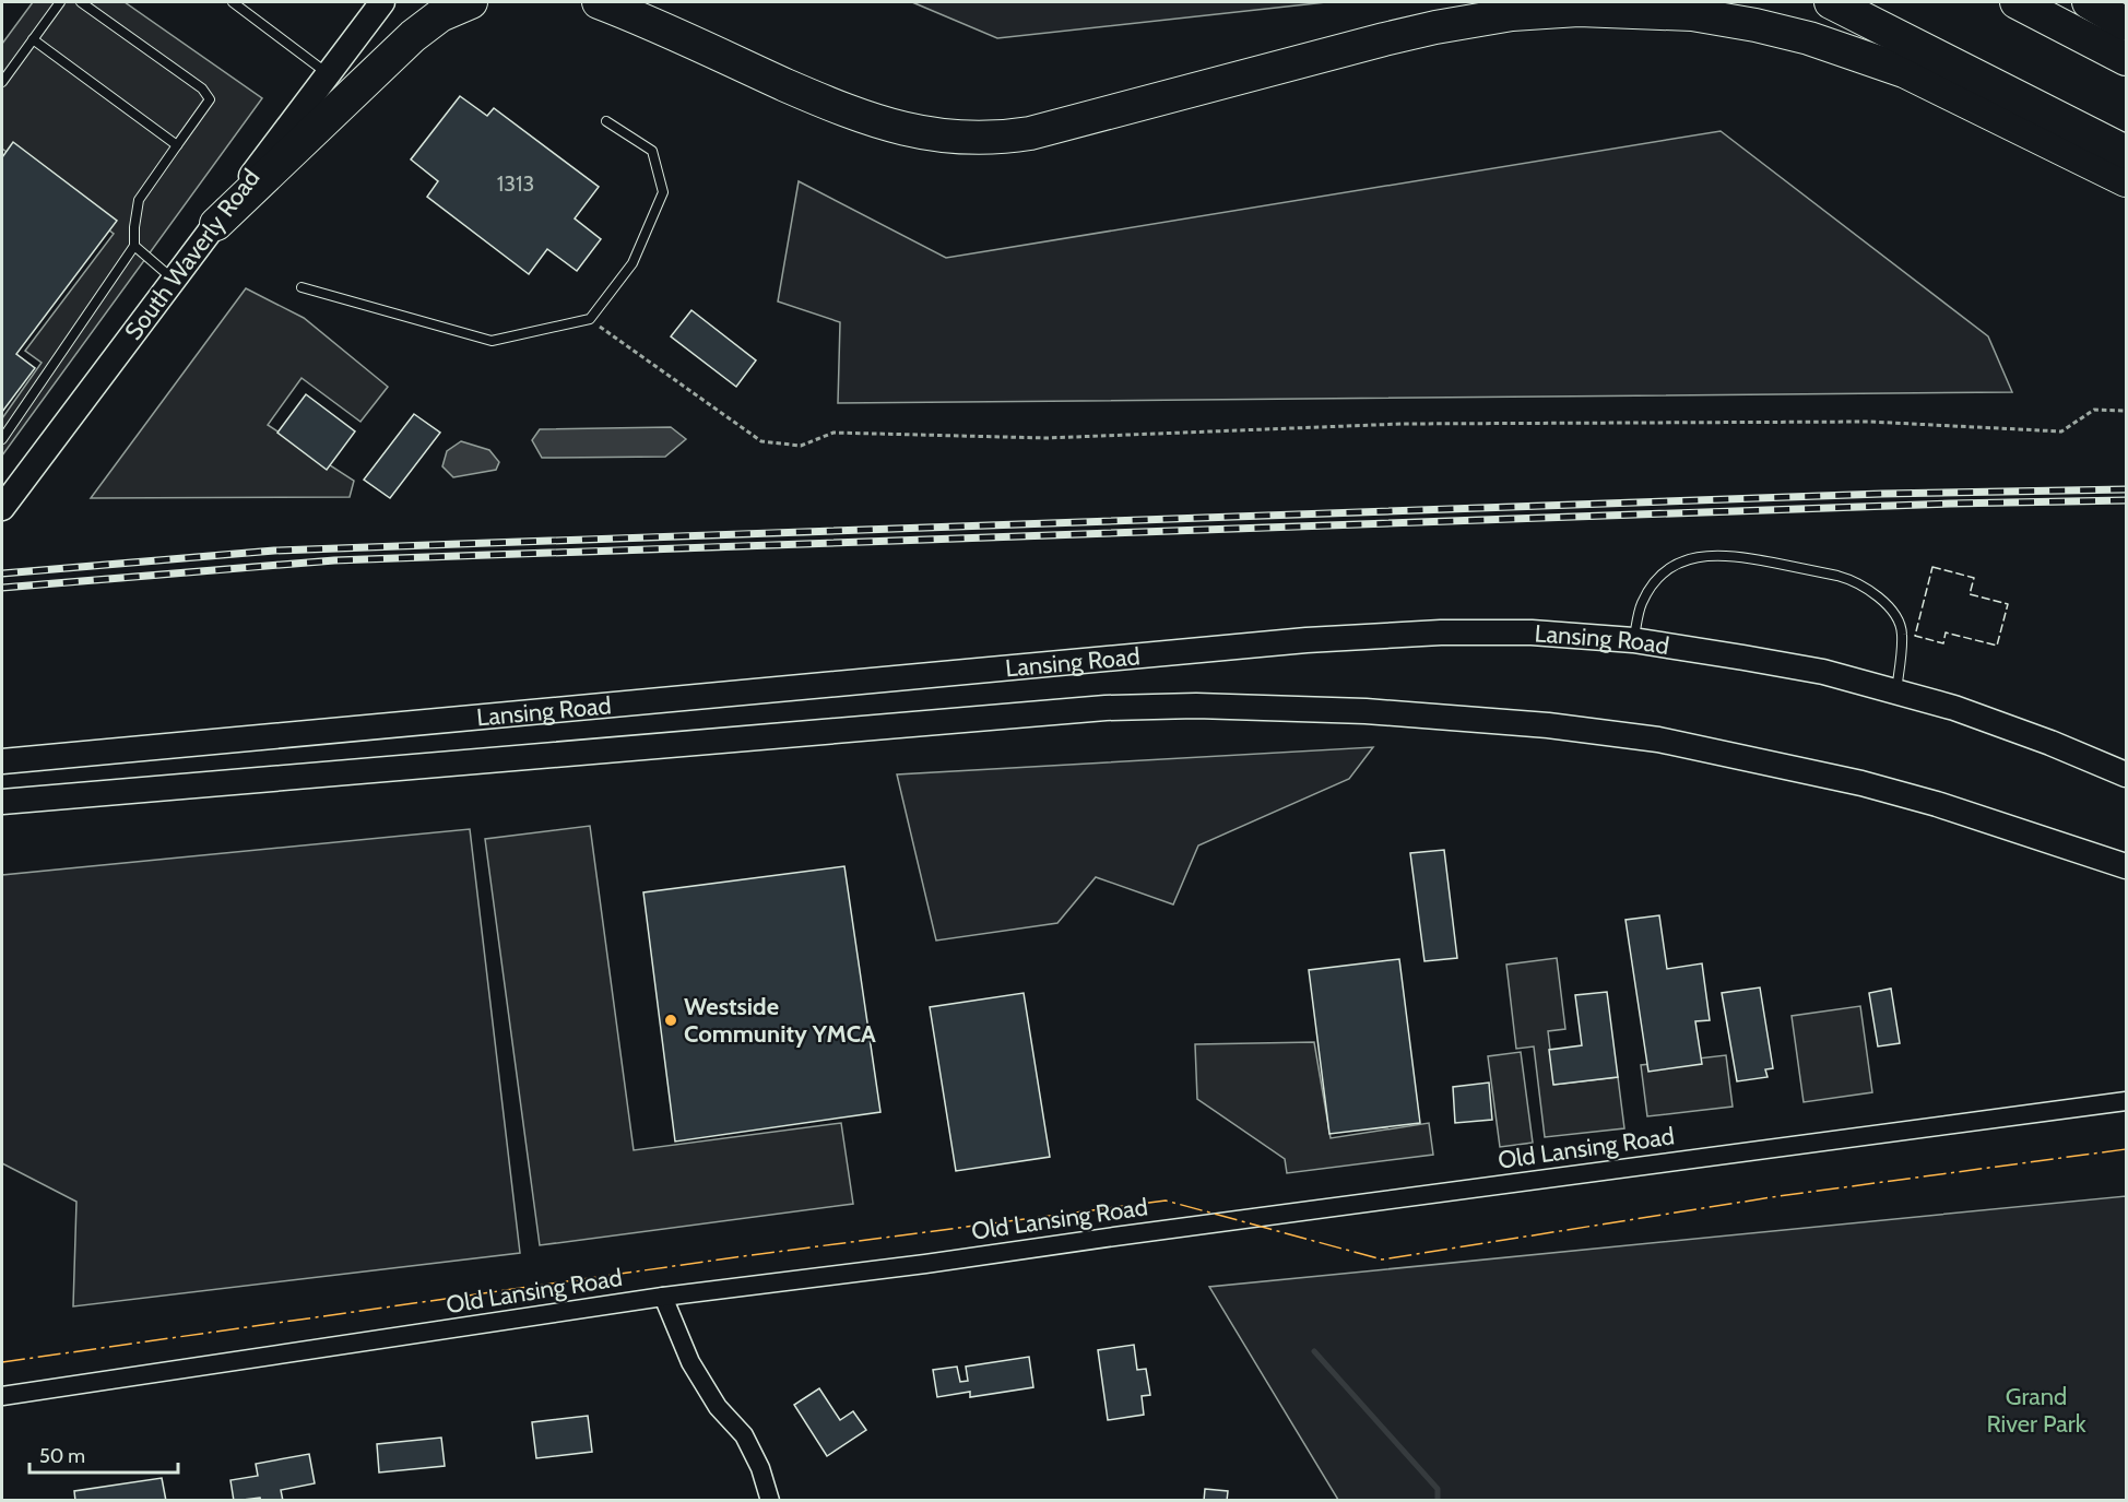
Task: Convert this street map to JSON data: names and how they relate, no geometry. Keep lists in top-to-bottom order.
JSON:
{
  "streets": {
    "main road": ["South Waverly Road", "Lansing Road"],
    "street": ["Old Lansing Road"]
  },
  "parks": ["Grand River Park"],
  "places": ["Westside Community YMCA"],
  "house_numbers": ["1313"],
  "scale_bar": "50 m"
}
